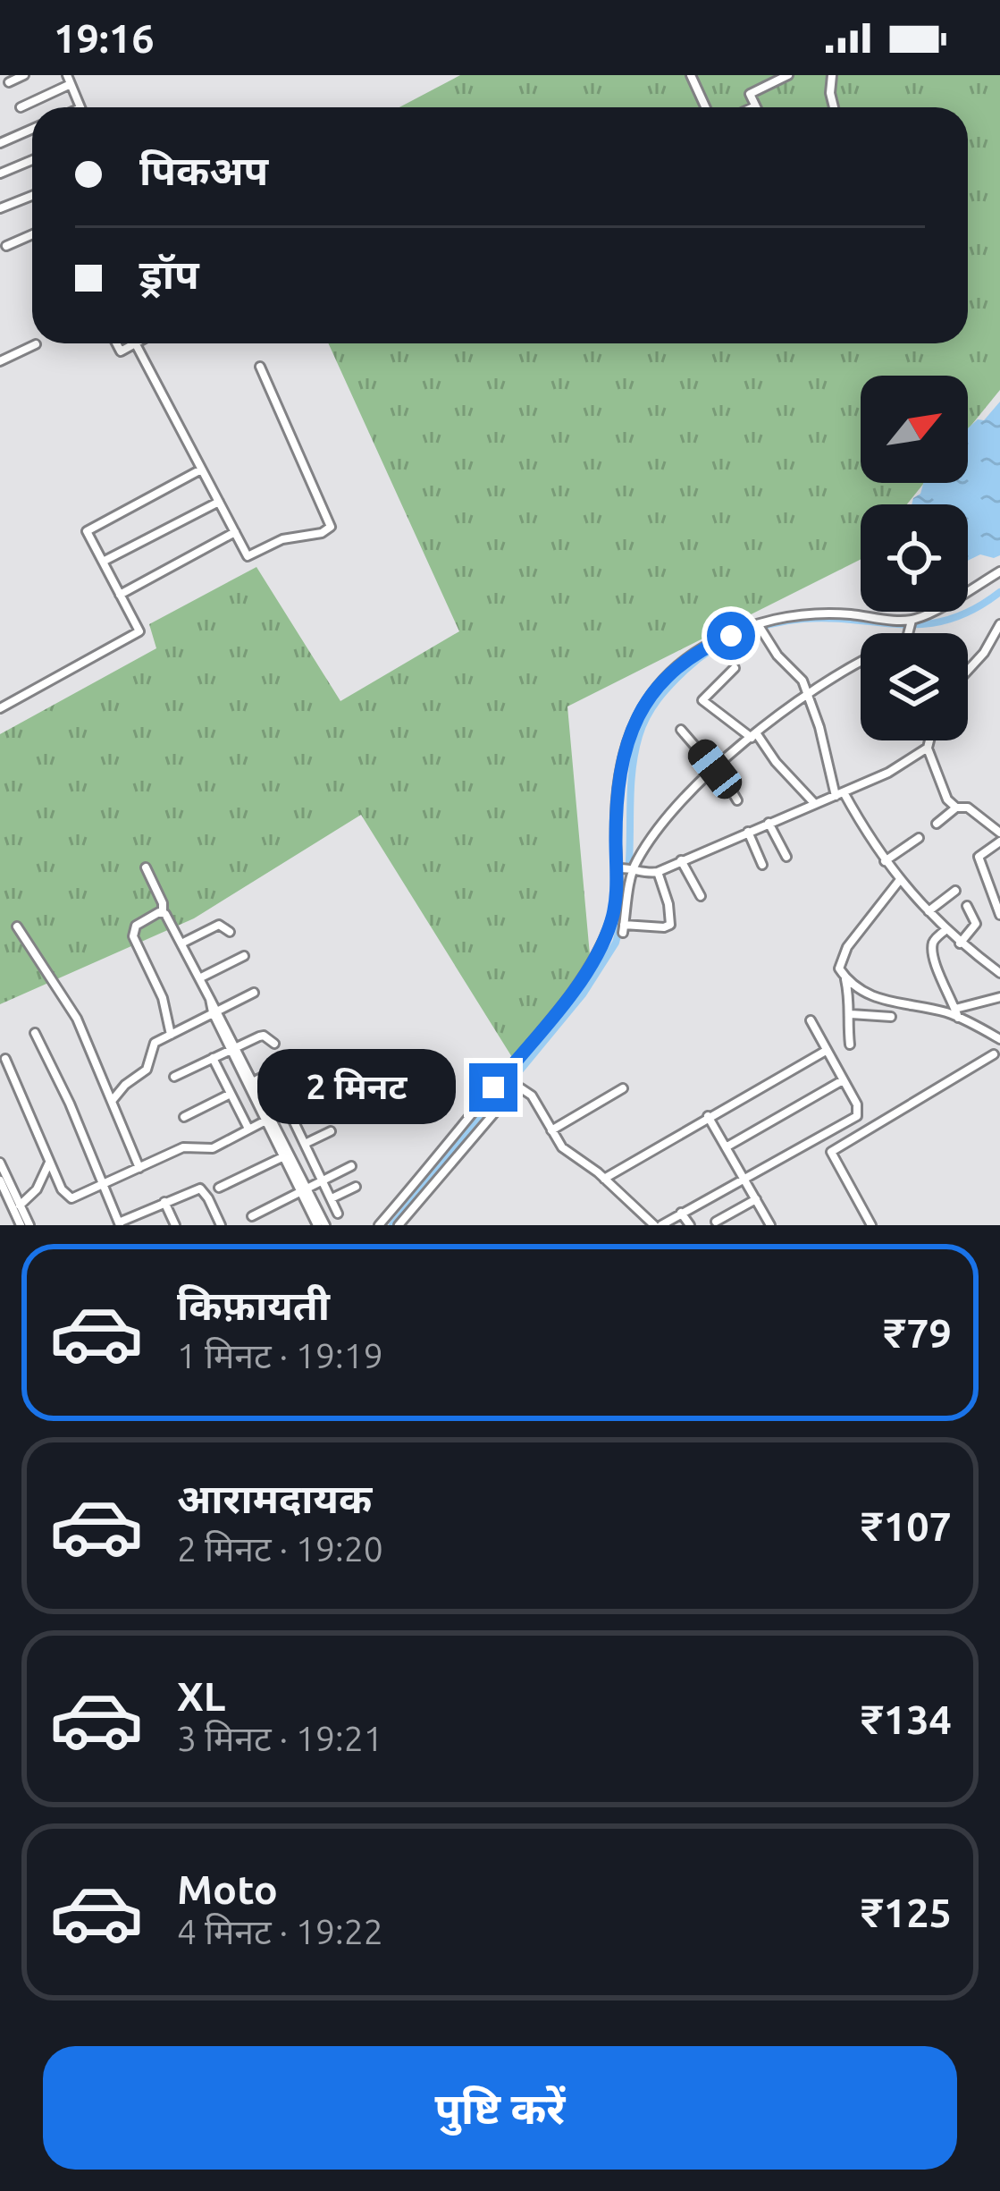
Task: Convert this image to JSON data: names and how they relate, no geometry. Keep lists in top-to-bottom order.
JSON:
{
  "north": "top right",
  "page": {
    "status": "19:16",
    "banner": ["पिकअप", "ड्रॉप"],
    "bubble": "2 मिनट",
    "list": [
      {
        "name": "किफ़ायती",
        "note": "1 मिनट · 19:19",
        "value": "₹79"
      },
      {
        "name": "आरामदायक",
        "note": "2 मिनट · 19:20",
        "value": "₹107"
      },
      {
        "name": "XL",
        "note": "3 मिनट · 19:21",
        "value": "₹134"
      },
      {
        "name": "Moto",
        "note": "4 मिनट · 19:22",
        "value": "₹125"
      }
    ],
    "buttons": "पुष्टि करें"
  }
}
